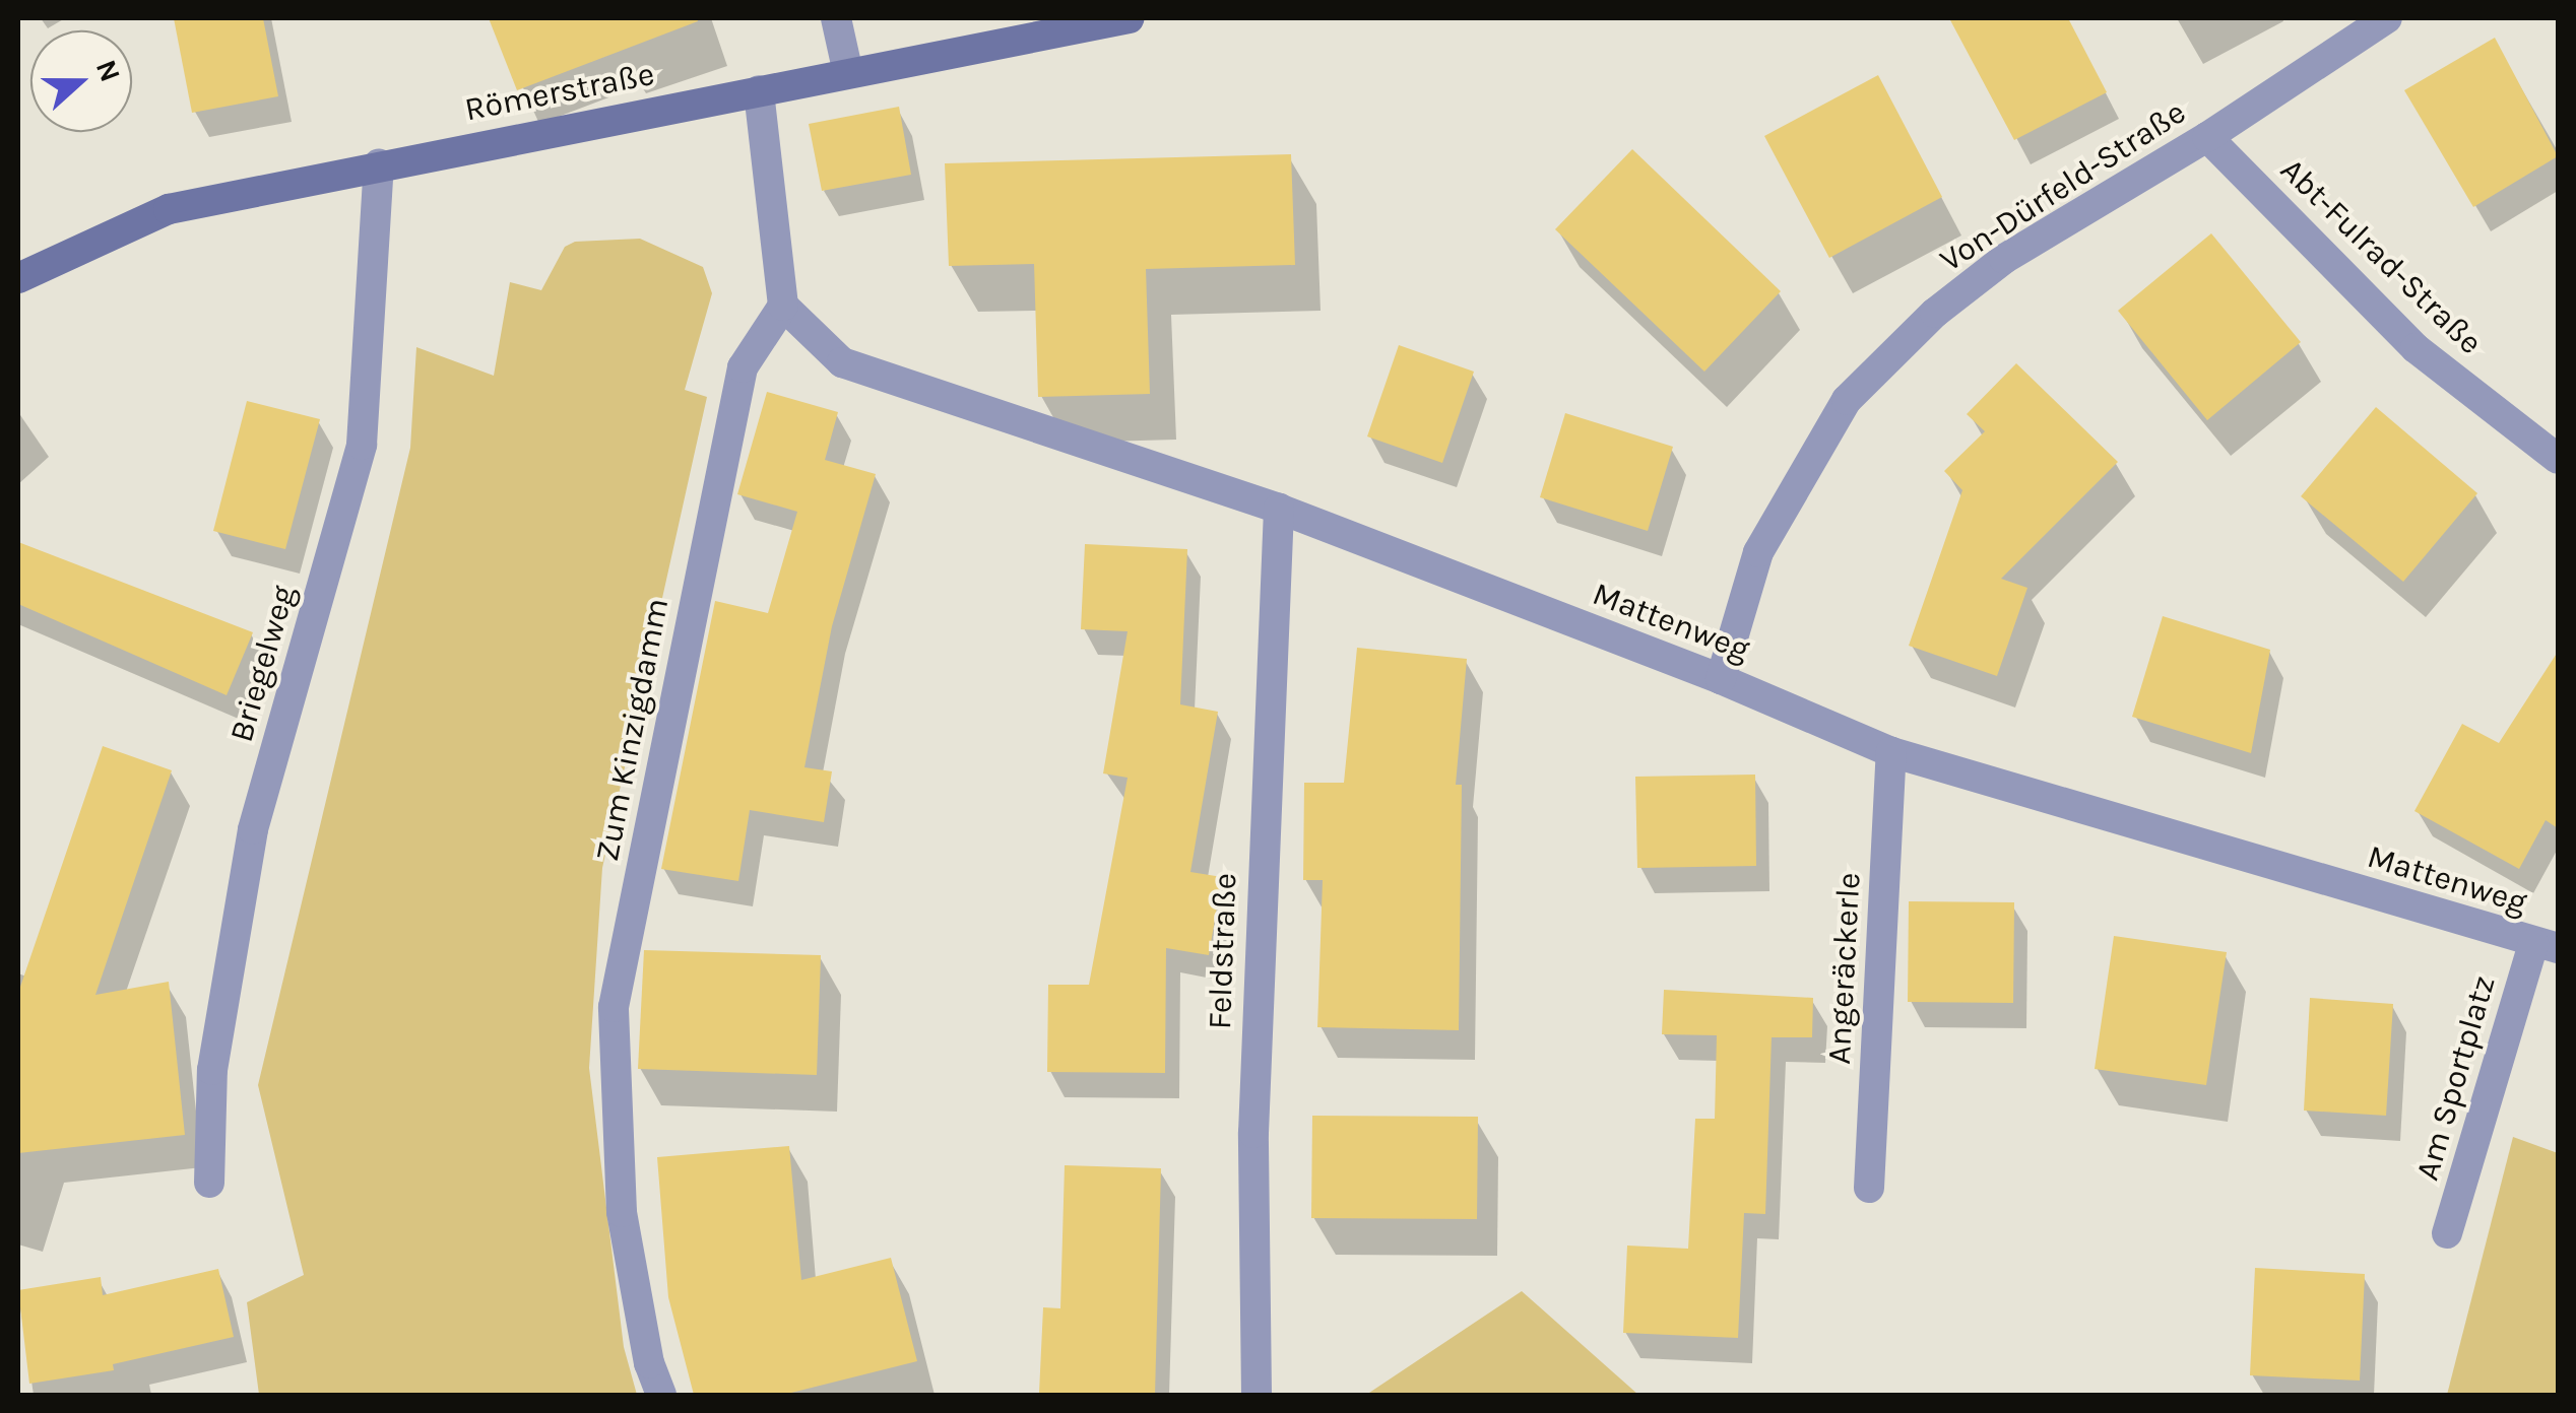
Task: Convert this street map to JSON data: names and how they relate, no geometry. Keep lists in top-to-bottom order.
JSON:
{
  "streets": {
    "street": [
      "Römerstraße",
      "Von-Dürfeld-Straße",
      "Abt-Fulrad-Straße",
      "Mattenweg",
      "Briegelweg",
      "Zum Kinzigdamm",
      "Feldstraße",
      "Angeräckerle",
      "Am Sportplatz"
    ]
  },
  "crossings": [
    ["Römerstraße", "Briegelweg"],
    ["Von-Dürfeld-Straße", "Abt-Fulrad-Straße"],
    ["Von-Dürfeld-Straße", "Mattenweg"],
    ["Mattenweg", "Zum Kinzigdamm"],
    ["Mattenweg", "Feldstraße"],
    ["Mattenweg", "Angeräckerle"],
    ["Mattenweg", "Am Sportplatz"]
  ],
  "north": "right"
}
